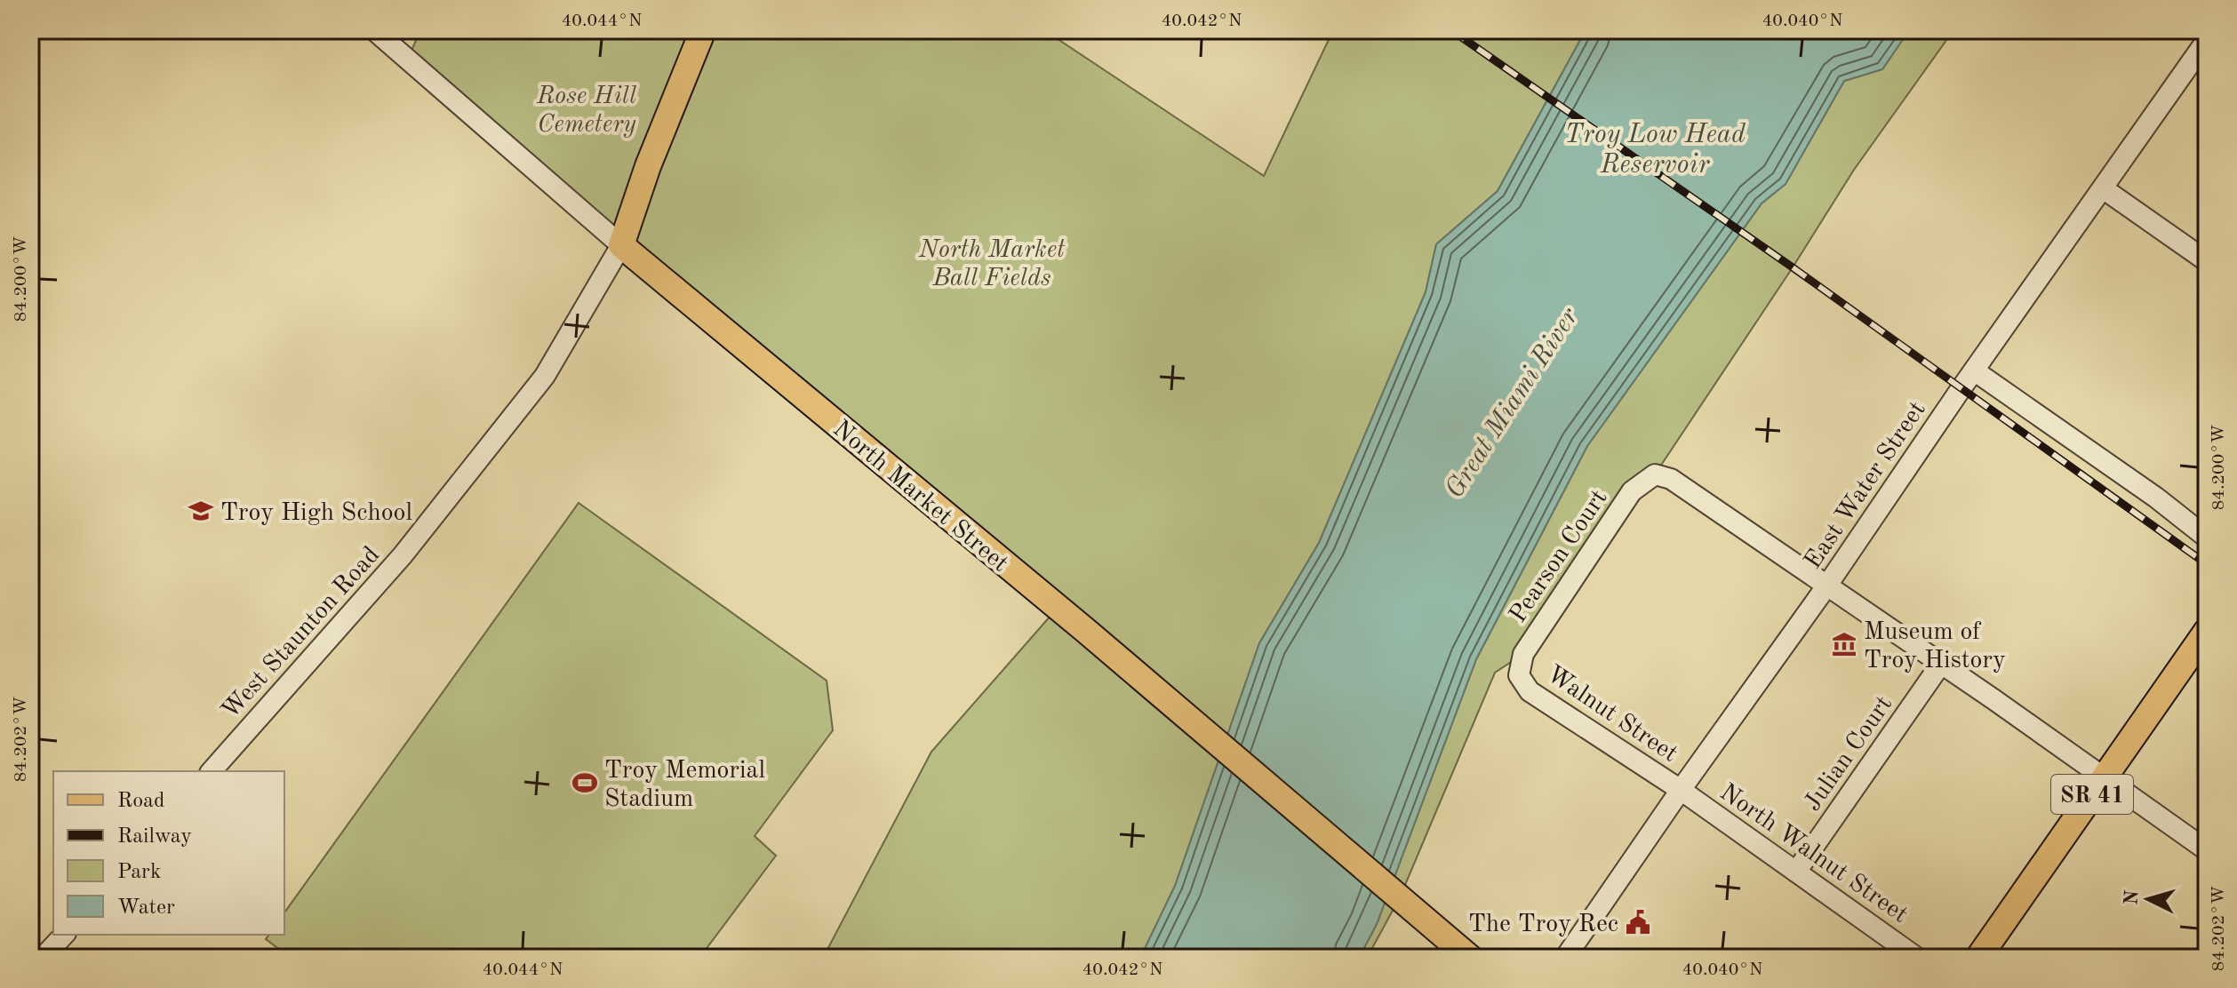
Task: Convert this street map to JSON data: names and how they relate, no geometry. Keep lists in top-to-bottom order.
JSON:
{
  "streets": {
    "main road": ["North Market Street", "SR 41"],
    "street": [
      "East Water Street",
      "Pearson Court",
      "West Staunton Road",
      "Walnut Street",
      "Julian Court",
      "North Walnut Street"
    ]
  },
  "crossings": [
    ["East Water Street", "Pearson Court"],
    ["East Water Street", "Walnut Street"],
    ["East Water Street", "North Walnut Street"],
    ["North Market Street", "West Staunton Road"],
    ["Pearson Court", "Walnut Street"],
    ["Walnut Street", "North Walnut Street"],
    ["Julian Court", "North Walnut Street"]
  ],
  "water": ["Troy Low Head Reservoir", "Great Miami River"],
  "parks": ["Rose Hill Cemetery", "North Market Ball Fields"],
  "places": {
    "school or university": ["Troy High School"],
    "museum": ["Museum of Troy History"],
    "sports": ["Troy Memorial Stadium"],
    "public building": ["The Troy Rec"]
  },
  "legend": [
    "Road",
    "Railway",
    "Park",
    "Water"
  ],
  "north": "left",
  "coordinates": [
    "40.044°N",
    "40.042°N",
    "40.040°N",
    "84.200°W",
    "84.202°W"
  ]
}
